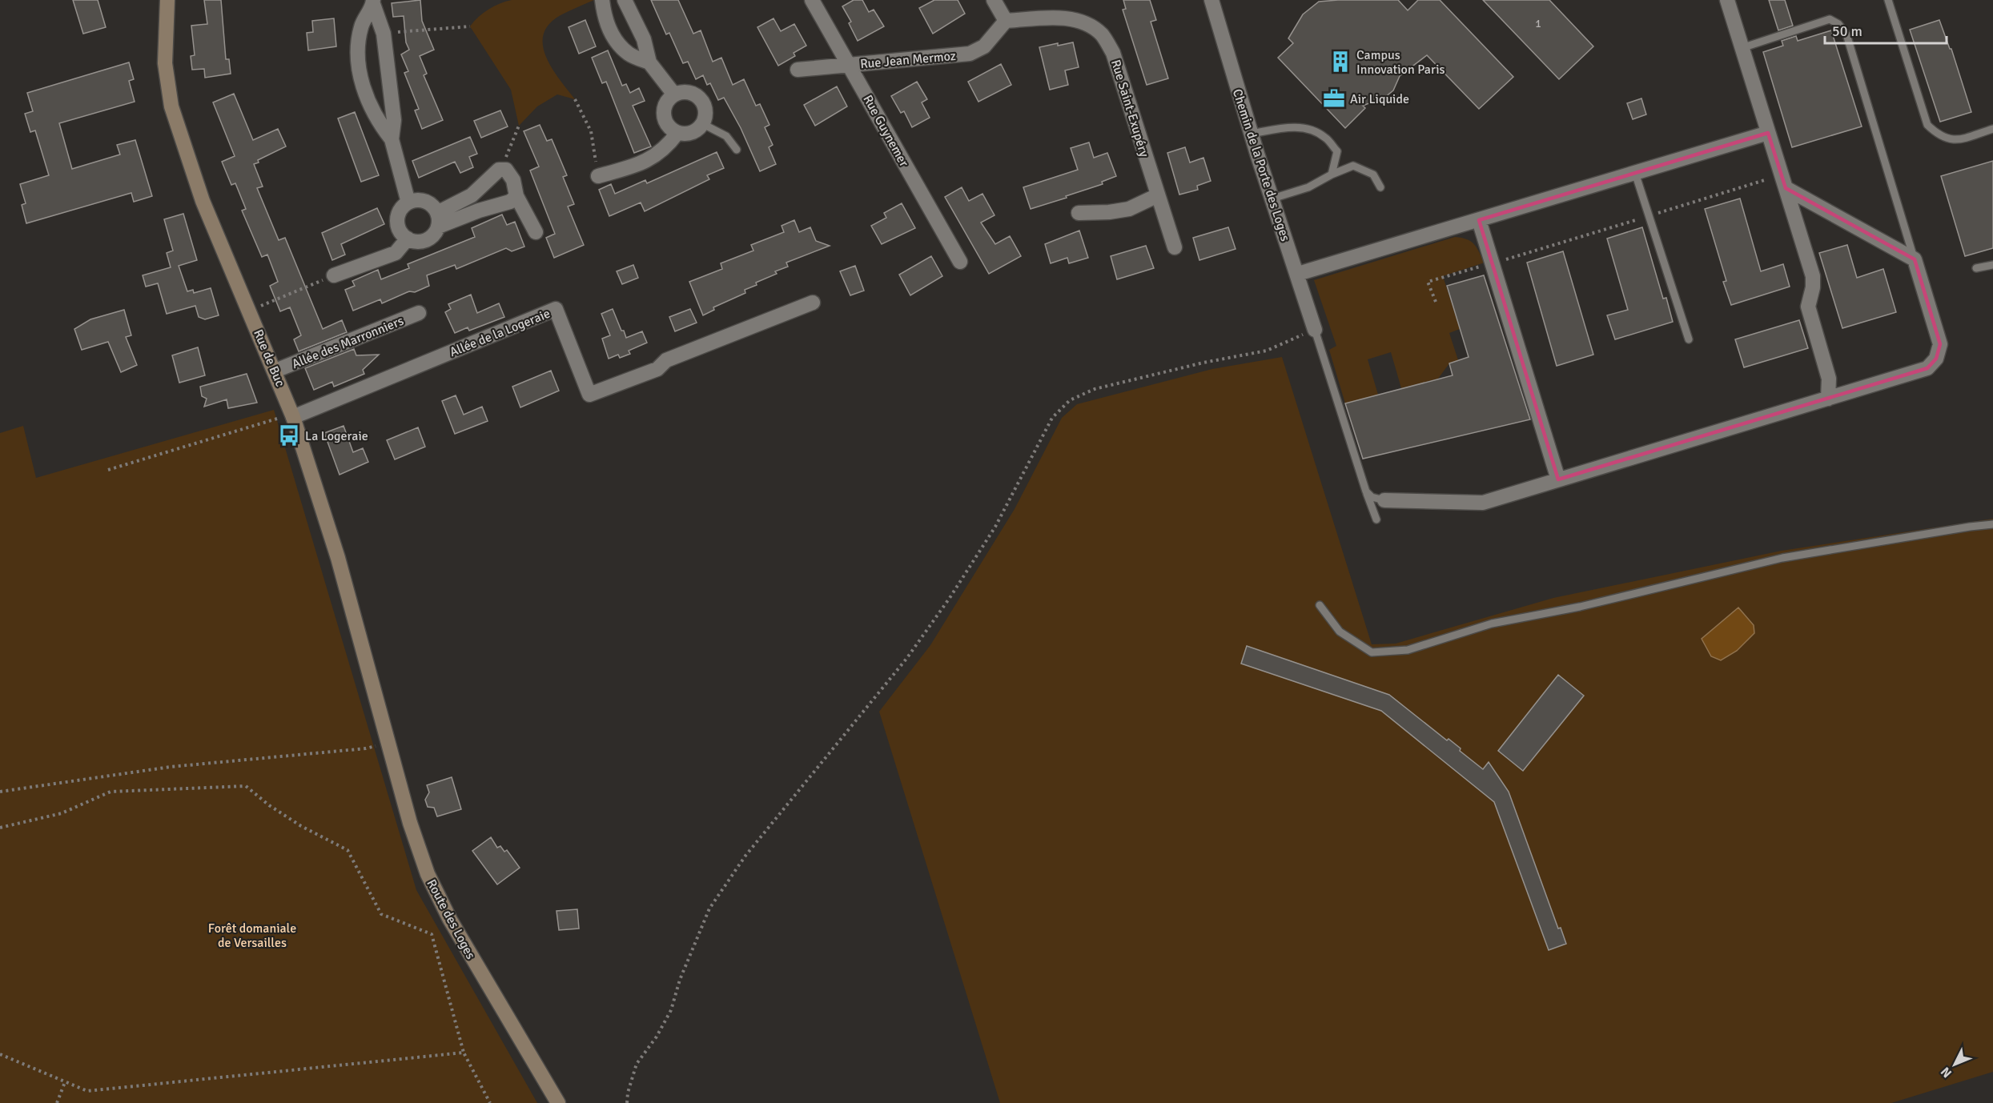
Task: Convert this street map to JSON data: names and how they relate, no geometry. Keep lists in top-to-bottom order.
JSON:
{
  "streets": {
    "street": [
      "Rue Jean Mermoz",
      "Rue Saint-Exupéry",
      "Rue Guynemer",
      "Chemin de la Porte des Loges",
      "Allée de la Logeraie",
      "Allée des Marronniers",
      "Rue de Buc",
      "Route des Loges"
    ]
  },
  "crossings": [
    ["Rue Jean Mermoz", "Rue Saint-Exupéry"],
    ["Rue Jean Mermoz", "Rue Guynemer"],
    ["Allée de la Logeraie", "Rue de Buc"],
    ["Allée des Marronniers", "Rue de Buc"],
    ["Rue de Buc", "Route des Loges"]
  ],
  "parks": ["Forêt domaniale de Versailles"],
  "places": {
    "building": ["Campus Innovation Paris"],
    "office": ["Air Liquide"],
    "bus stop": ["La Logeraie"]
  },
  "house_numbers": ["1"],
  "scale_bar": "50 m",
  "north": "bottom left"
}
